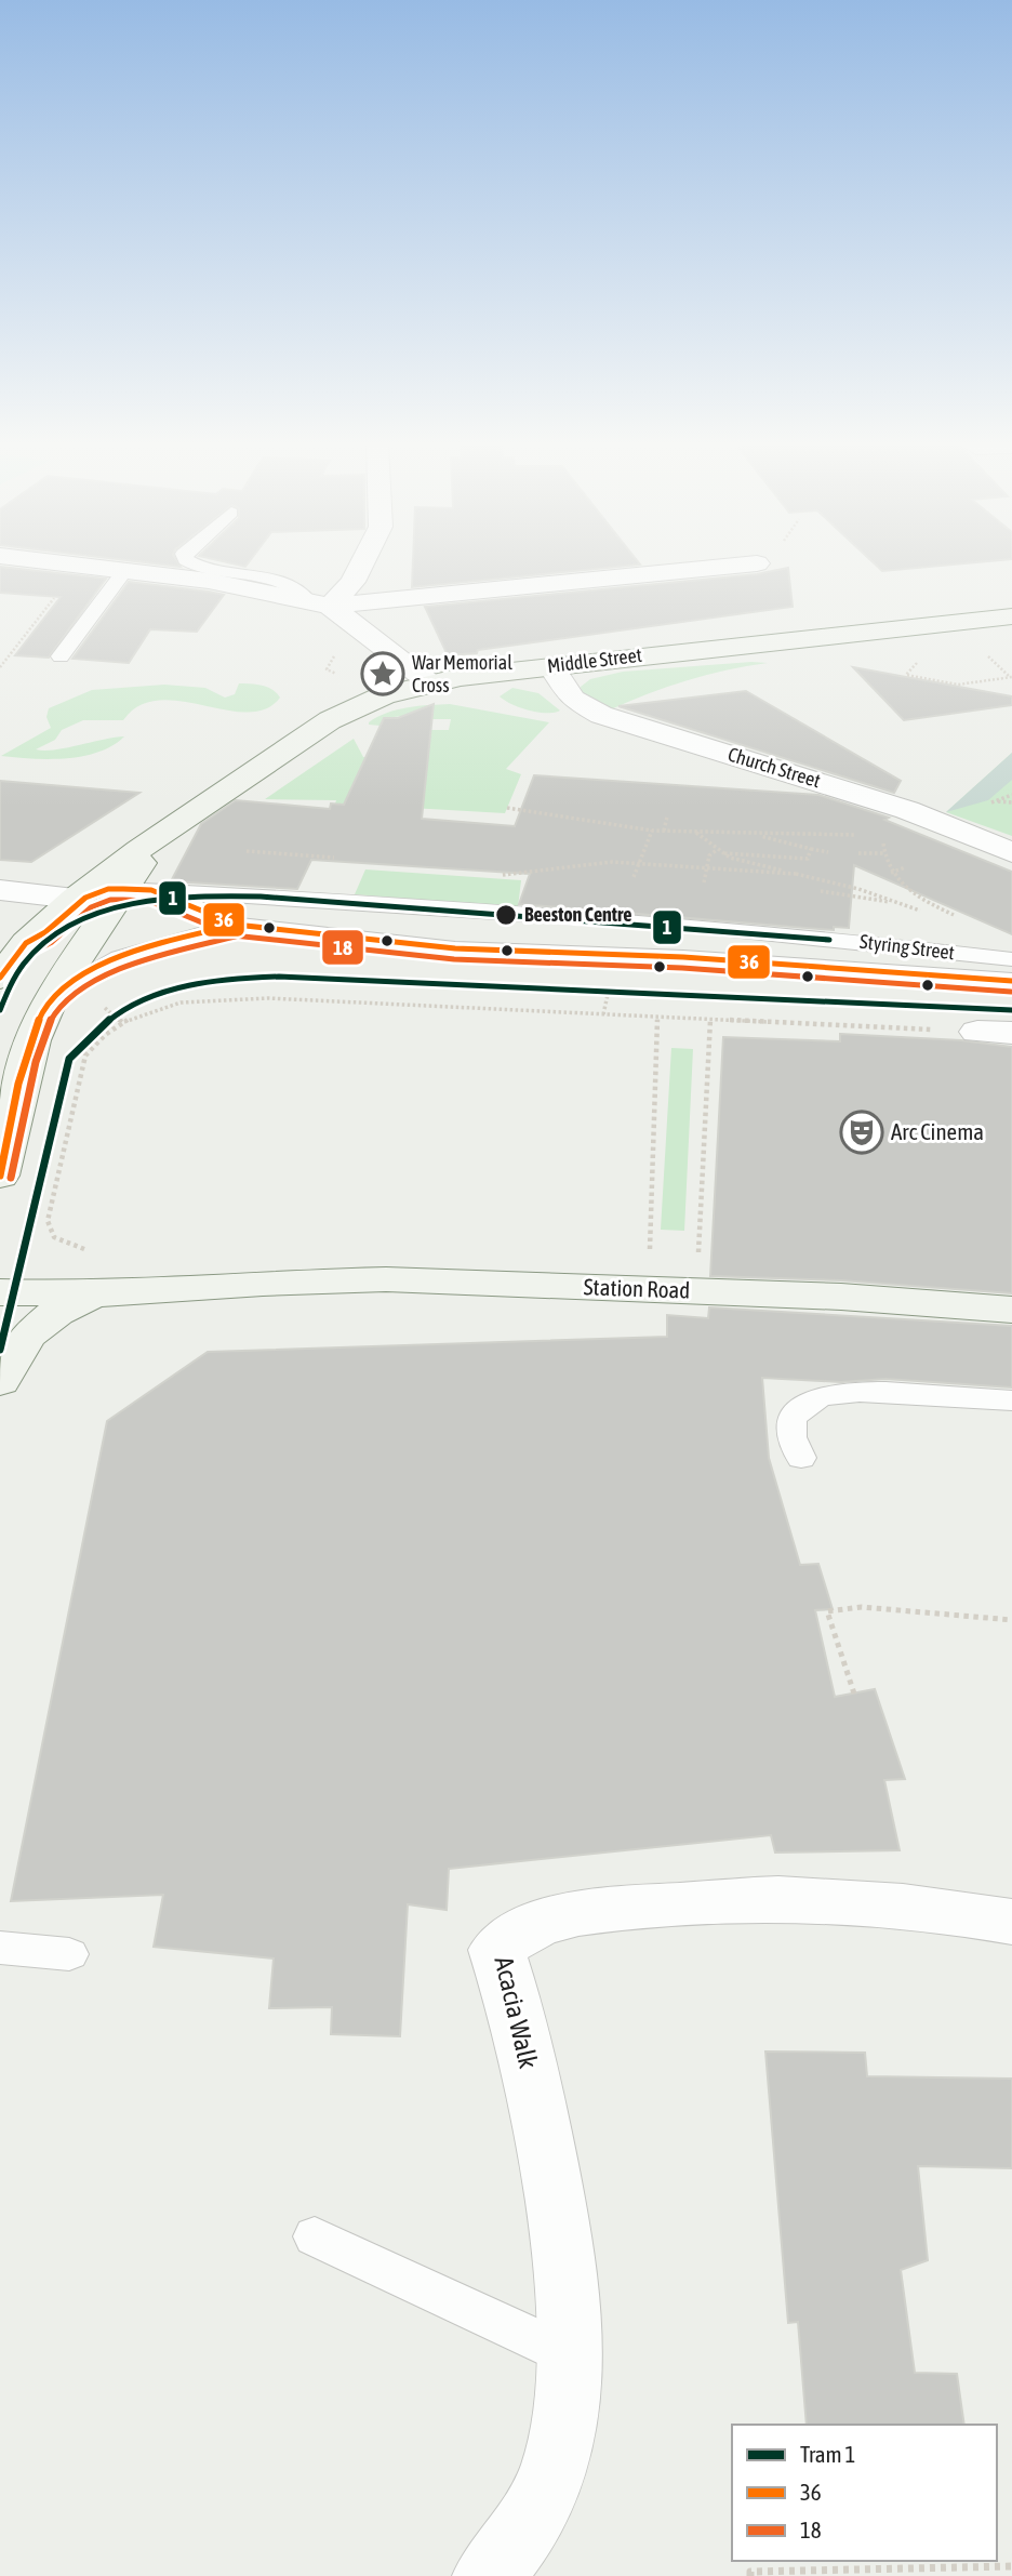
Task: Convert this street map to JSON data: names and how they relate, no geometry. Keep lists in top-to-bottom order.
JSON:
{
  "streets": {
    "main road": ["Middle Street", "Station Road"],
    "street": ["Church Street", "Acacia Walk"],
    "lane": ["Styring Street"]
  },
  "crossings": [
    ["Middle Street", "Church Street"],
    ["Middle Street", "Styring Street"]
  ],
  "places": {
    "place": ["War Memorial Cross"],
    "other": ["Beeston Centre"],
    "theatre": ["Arc Cinema"]
  },
  "lines": ["transit line 36", "tram line 1", "transit line 18"],
  "legend": ["Tram 1", "36", "18"]
}
